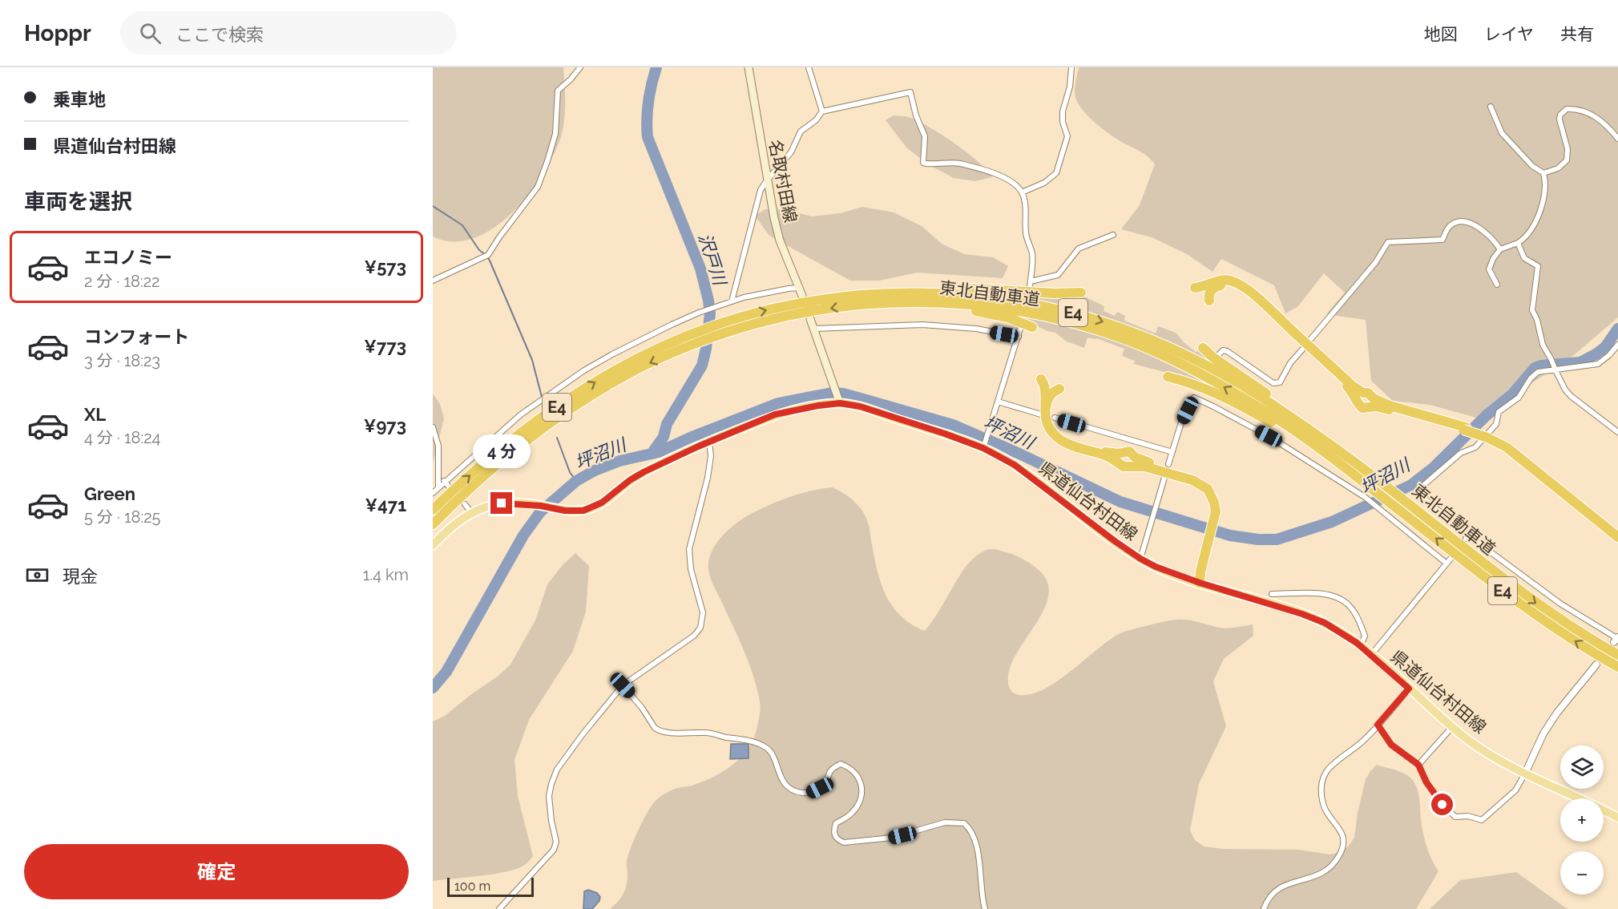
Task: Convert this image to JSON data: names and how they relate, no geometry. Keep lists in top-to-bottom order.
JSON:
{
  "streets": {
    "highway": ["東北自動車道", "E4"],
    "main road": ["名取村田線", "県道仙台村田線"]
  },
  "water": ["沢戸川", "坪沼川"],
  "scale_bar": "100 m",
  "page": {
    "header": "Hoppr",
    "search": "ここで検索",
    "nav": ["地図", "レイヤ", "共有"],
    "banner": ["乗車地", "県道仙台村田線"],
    "heading": "車両を選択",
    "list": [
      {
        "name": "エコノミー",
        "note": "2 分 · 18:22",
        "value": "¥573"
      },
      {
        "name": "コンフォート",
        "note": "3 分 · 18:23",
        "value": "¥773"
      },
      {
        "name": "XL",
        "note": "4 分 · 18:24",
        "value": "¥973"
      },
      {
        "name": "Green",
        "note": "5 分 · 18:25",
        "value": "¥471"
      }
    ],
    "bubble": "4 分",
    "pay": ["現金", "1.4 km"],
    "map_buttons": ["+", "−"],
    "buttons": "確定",
    "scale": "100 m"
  }
}
